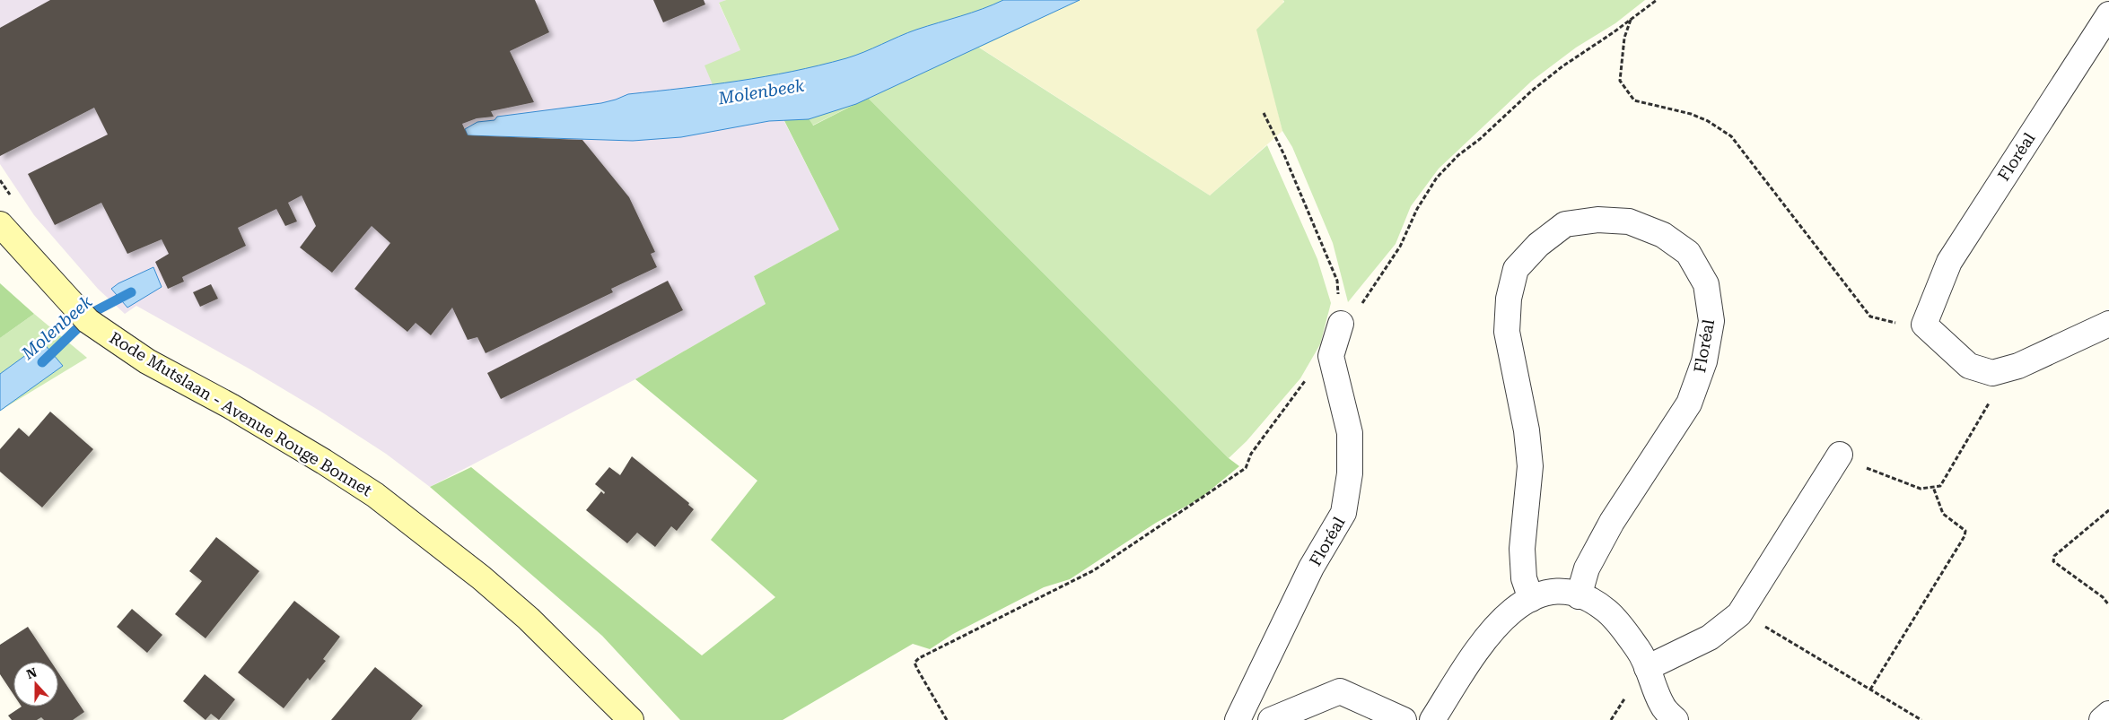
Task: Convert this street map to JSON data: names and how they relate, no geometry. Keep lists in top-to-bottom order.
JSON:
{
  "streets": {
    "street": ["Floréal", "Rode Mutslaan - Avenue Rouge Bonnet"]
  },
  "water": ["Molenbeek"],
  "north": "top"
}
